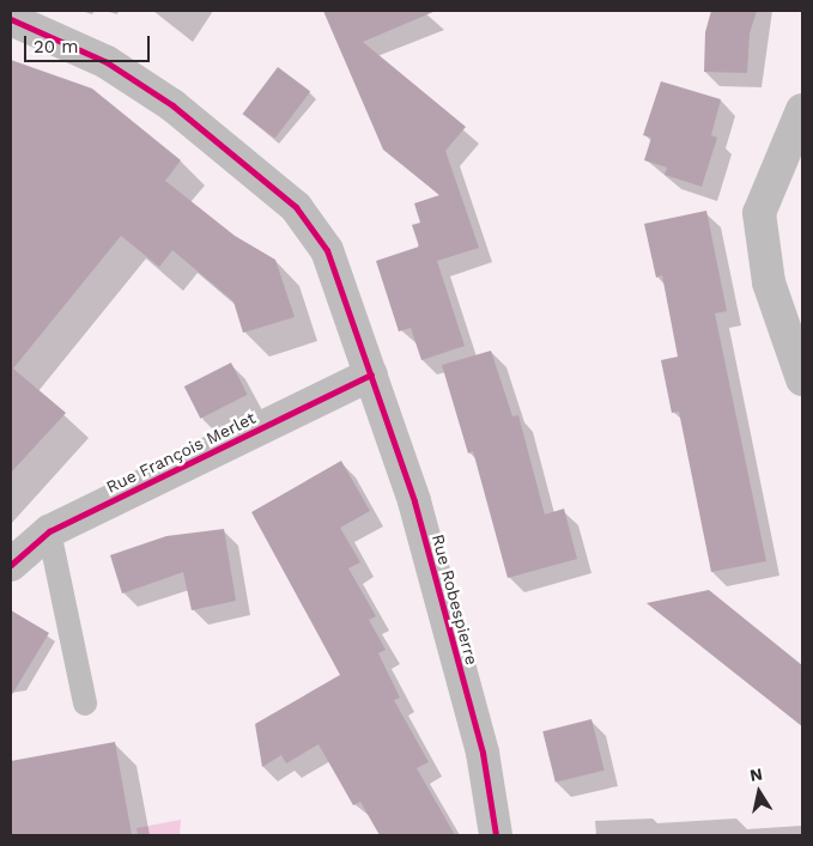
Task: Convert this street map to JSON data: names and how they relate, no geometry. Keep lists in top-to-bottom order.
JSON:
{
  "streets": {
    "street": ["Rue François Merlet", "Rue Robespierre"]
  },
  "crossings": [
    ["Rue François Merlet", "Rue Robespierre"]
  ],
  "scale_bar": "20 m",
  "north": "top"
}
